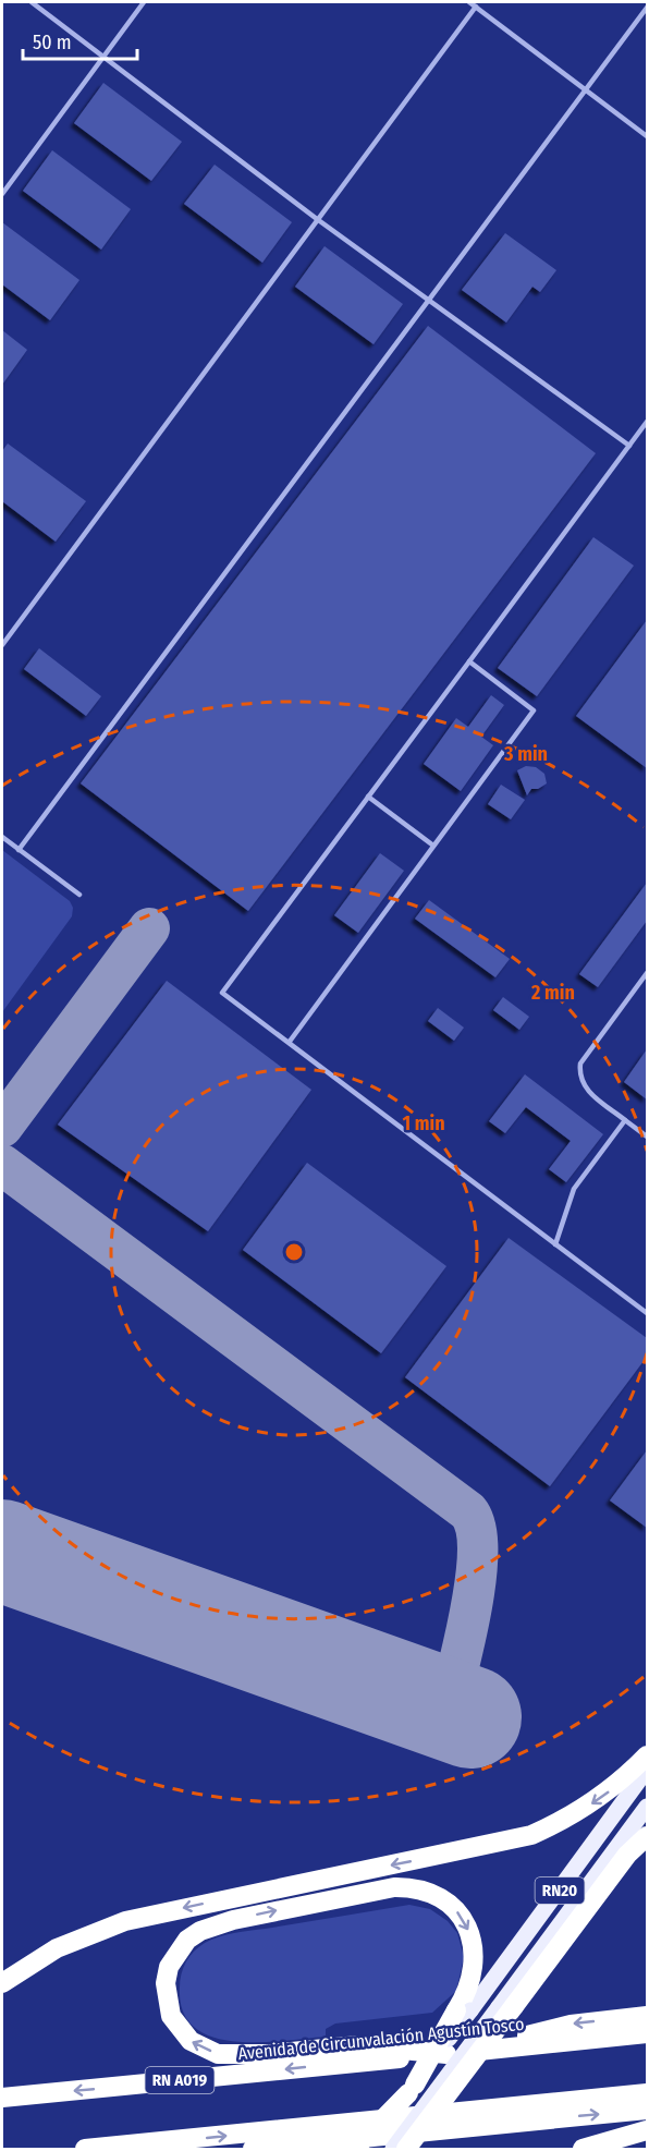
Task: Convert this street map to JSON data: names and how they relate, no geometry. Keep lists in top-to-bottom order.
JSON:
{
  "streets": {
    "highway": ["Avenida de Circunvalación Agustín Tosco", "RN A019"],
    "main road": ["RN20"]
  },
  "scale_bar": "50 m",
  "rings": ["3 min", "2 min", "1 min"]
}
